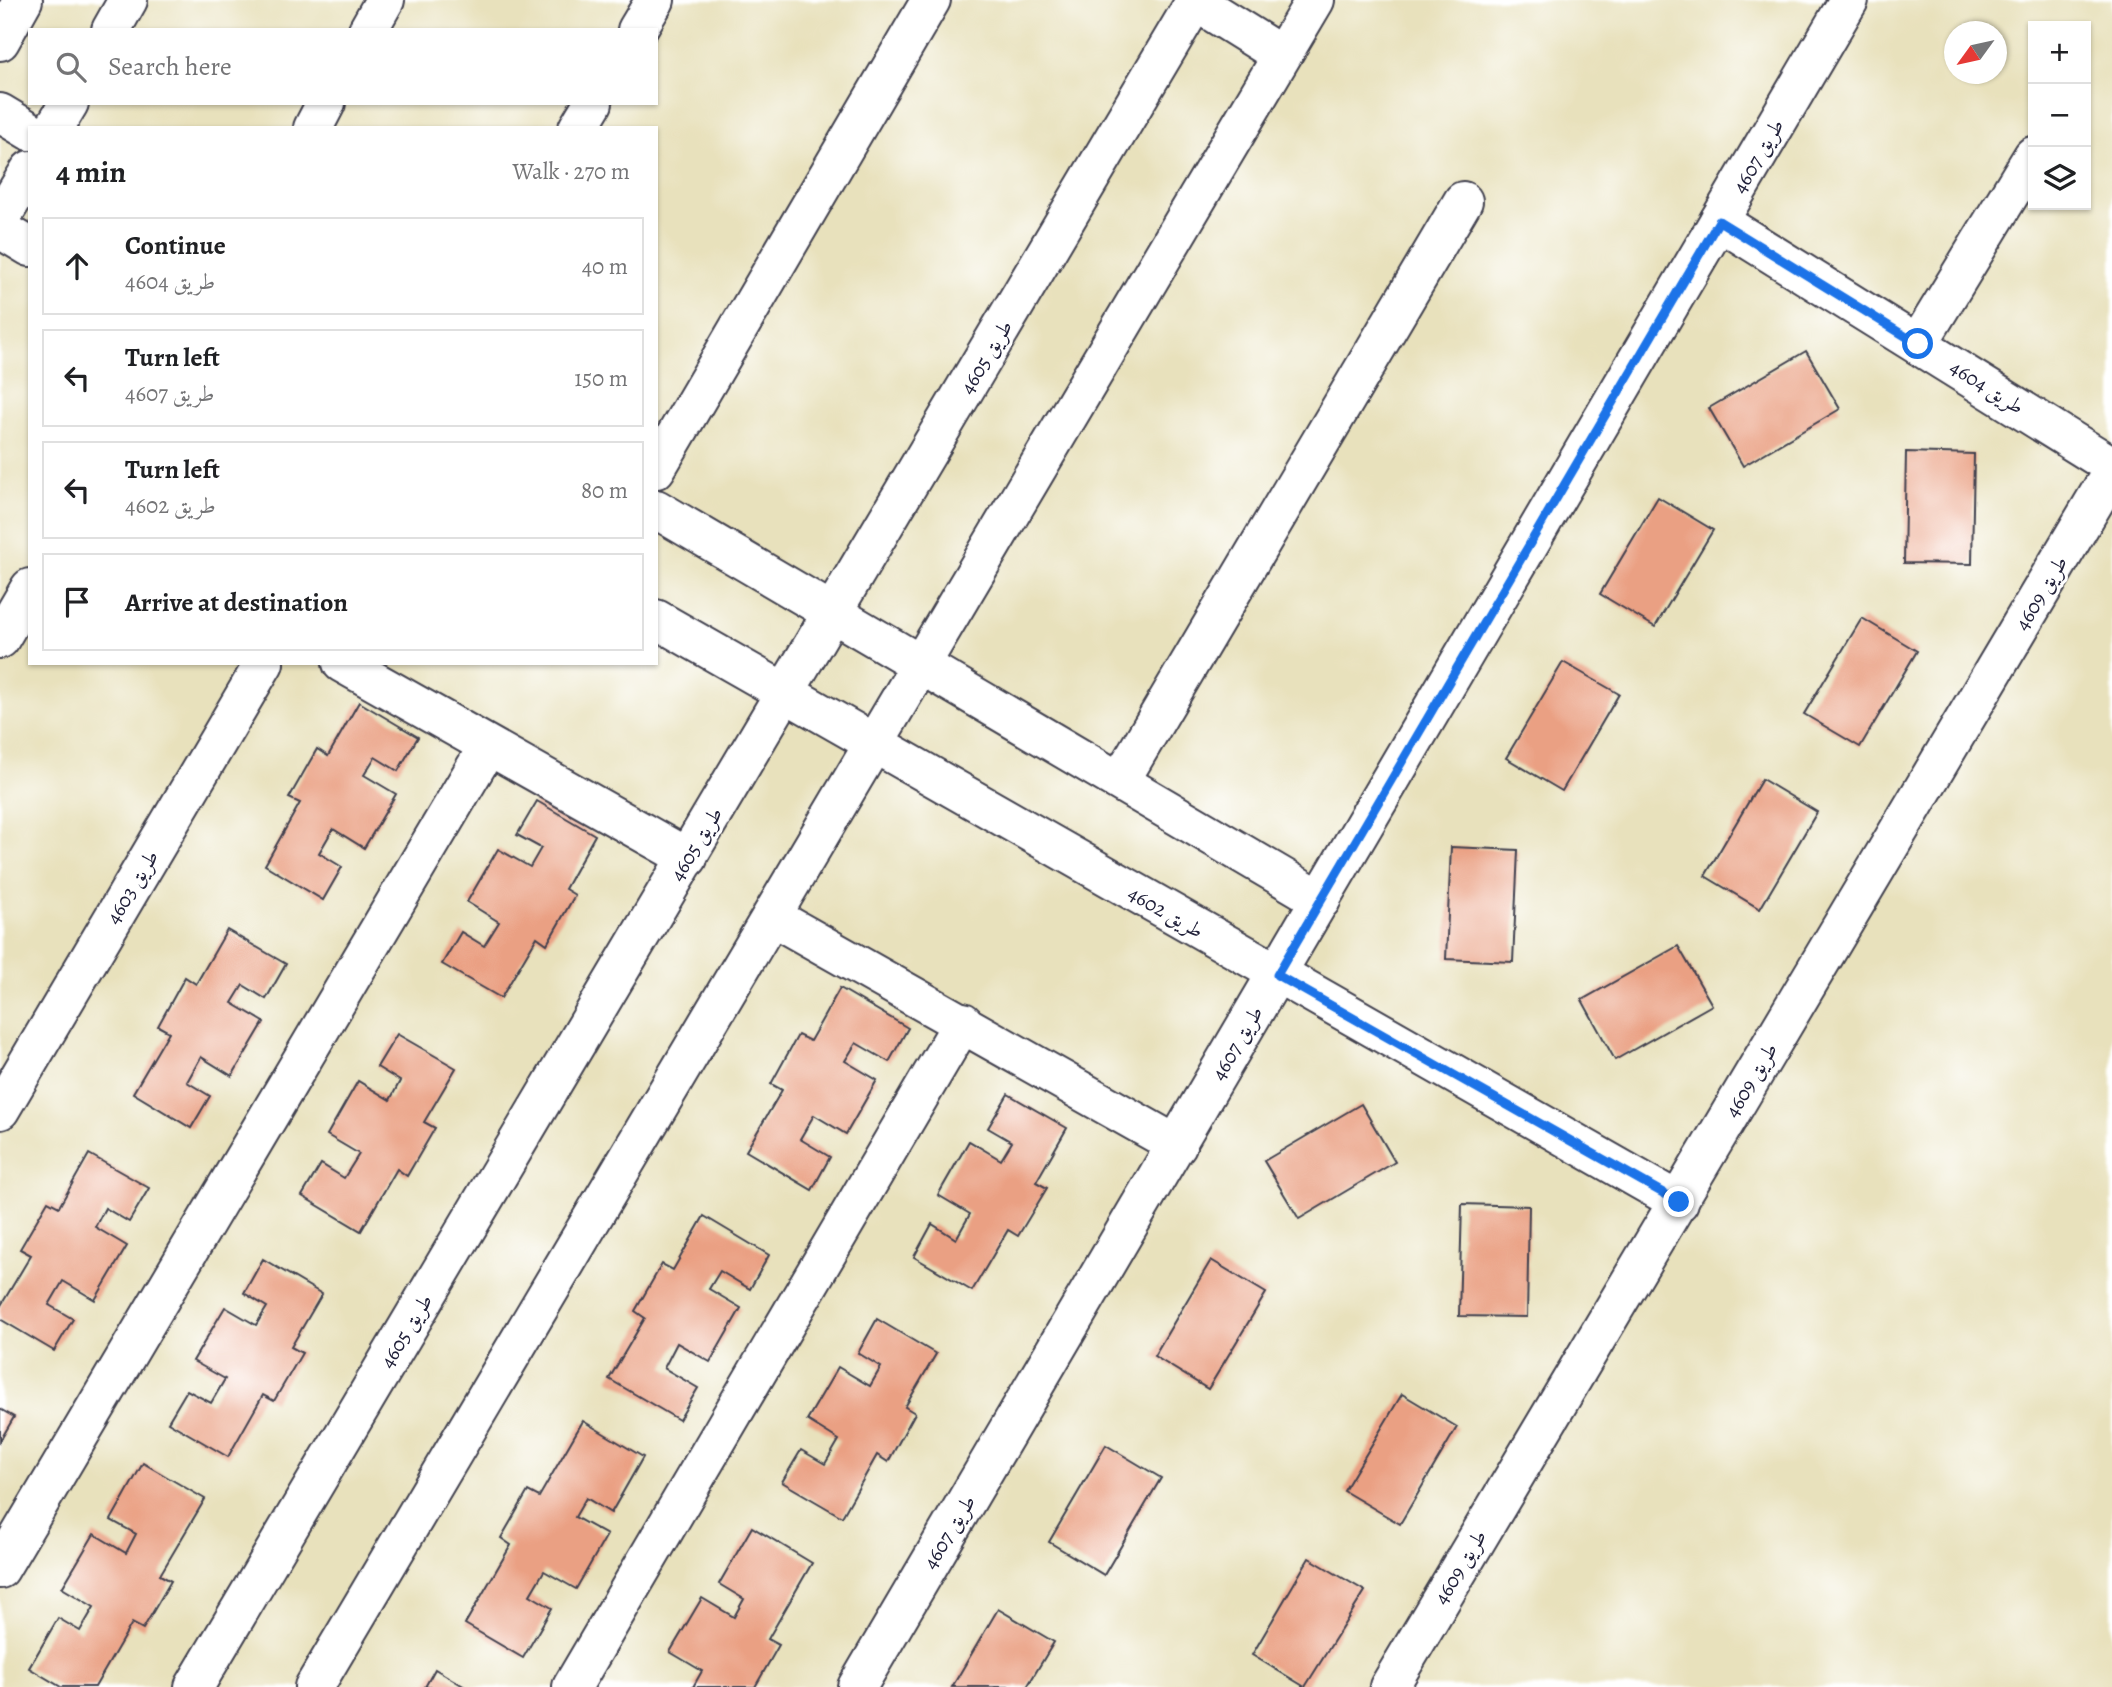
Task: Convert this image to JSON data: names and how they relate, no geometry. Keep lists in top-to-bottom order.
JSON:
{
  "streets": {
    "street": [
      "طريق 4607",
      "طريق 4605",
      "طريق 4604",
      "طريق 4609",
      "طريق 4603",
      "طريق 4602"
    ]
  },
  "crossings": [
    ["طريق 4607", "طريق 4604"],
    ["طريق 4607", "طريق 4602"],
    ["طريق 4605", "طريق 4602"],
    ["طريق 4609", "طريق 4602"]
  ],
  "north": "bottom left",
  "page": {
    "map_buttons": ["+", "−"],
    "search": "Search here",
    "heading": ["4 min", "Walk · 270 m"],
    "list": [
      ["Continue", "طريق 4604", "40 m"],
      ["Turn left", "طريق 4607", "150 m"],
      ["Turn left", "طريق 4602", "80 m"],
      "Arrive at destination"
    ]
  }
}
